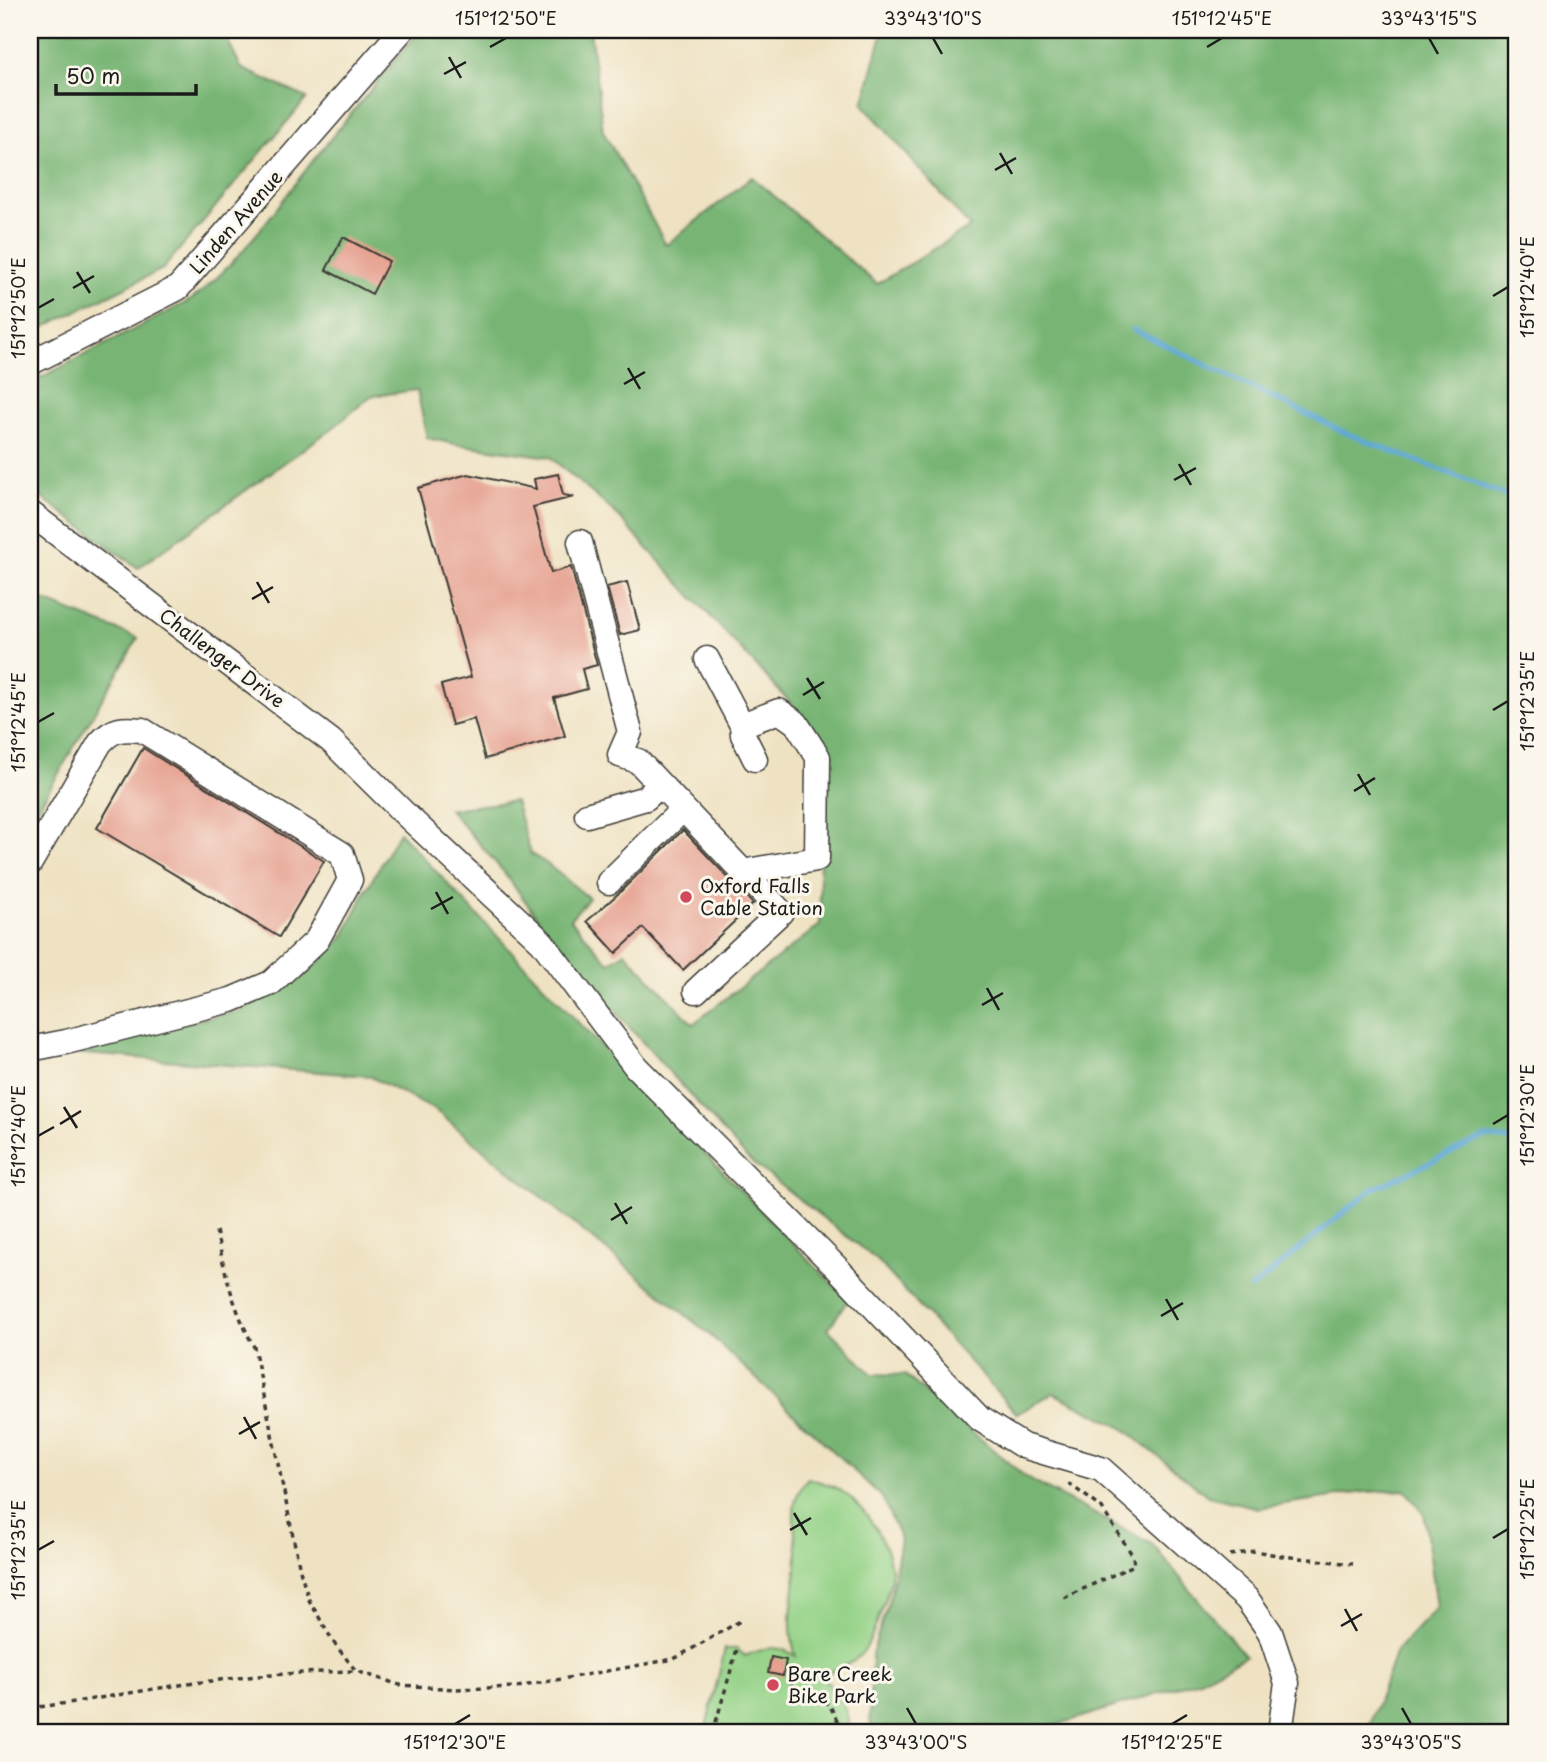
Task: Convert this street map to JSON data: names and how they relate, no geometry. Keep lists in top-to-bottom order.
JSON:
{
  "streets": {
    "street": ["Linden Avenue", "Challenger Drive"]
  },
  "places": ["Oxford Falls Cable Station", "Bare Creek Bike Park"],
  "scale_bar": "50 m",
  "coordinates": [
    "151°12'50\"E",
    "33°43'10\"S",
    "151°12'45\"E",
    "33°43'15\"S",
    "151°12'40\"E",
    "151°12'35\"E",
    "151°12'30\"E",
    "151°12'25\"E",
    "33°43'00\"S",
    "33°43'05\"S"
  ]
}
